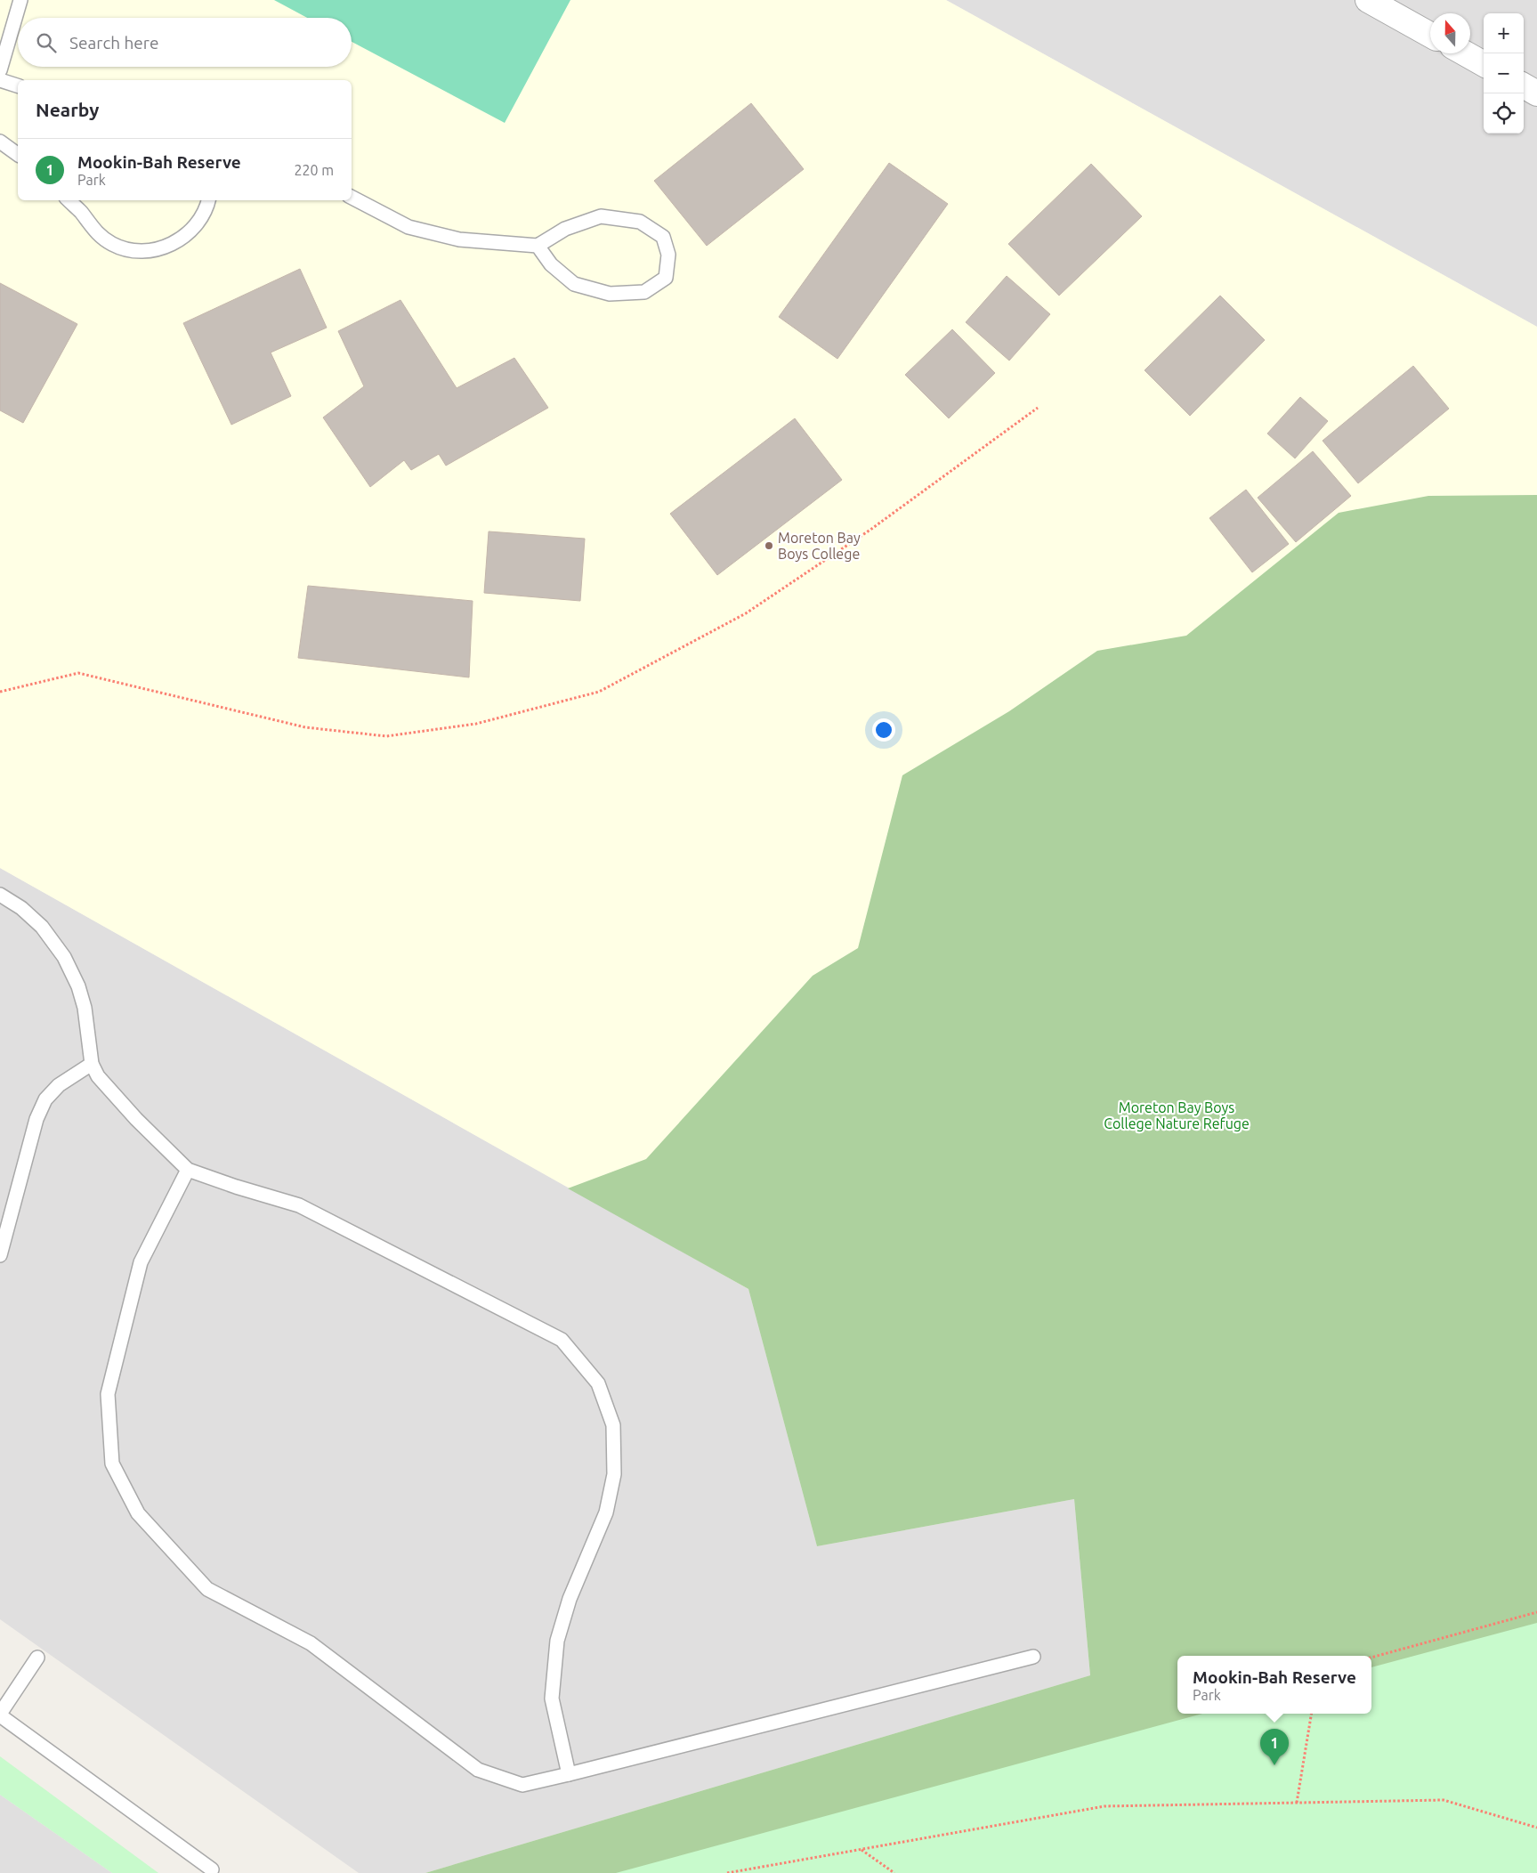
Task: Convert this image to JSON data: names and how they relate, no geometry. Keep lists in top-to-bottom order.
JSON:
{
  "parks": ["Moreton Bay Boys College Nature Refuge"],
  "places": ["Moreton Bay Boys College"],
  "north": "top",
  "page": {
    "map_buttons": ["+", "−"],
    "search": "Search here",
    "heading": "Nearby",
    "list": [
      {
        "mark": "1",
        "name": "Mookin-Bah Reserve",
        "note": "Park",
        "value": "220 m"
      }
    ],
    "popup": ["Mookin-Bah Reserve", "Park"],
    "pins": "1"
  }
}
